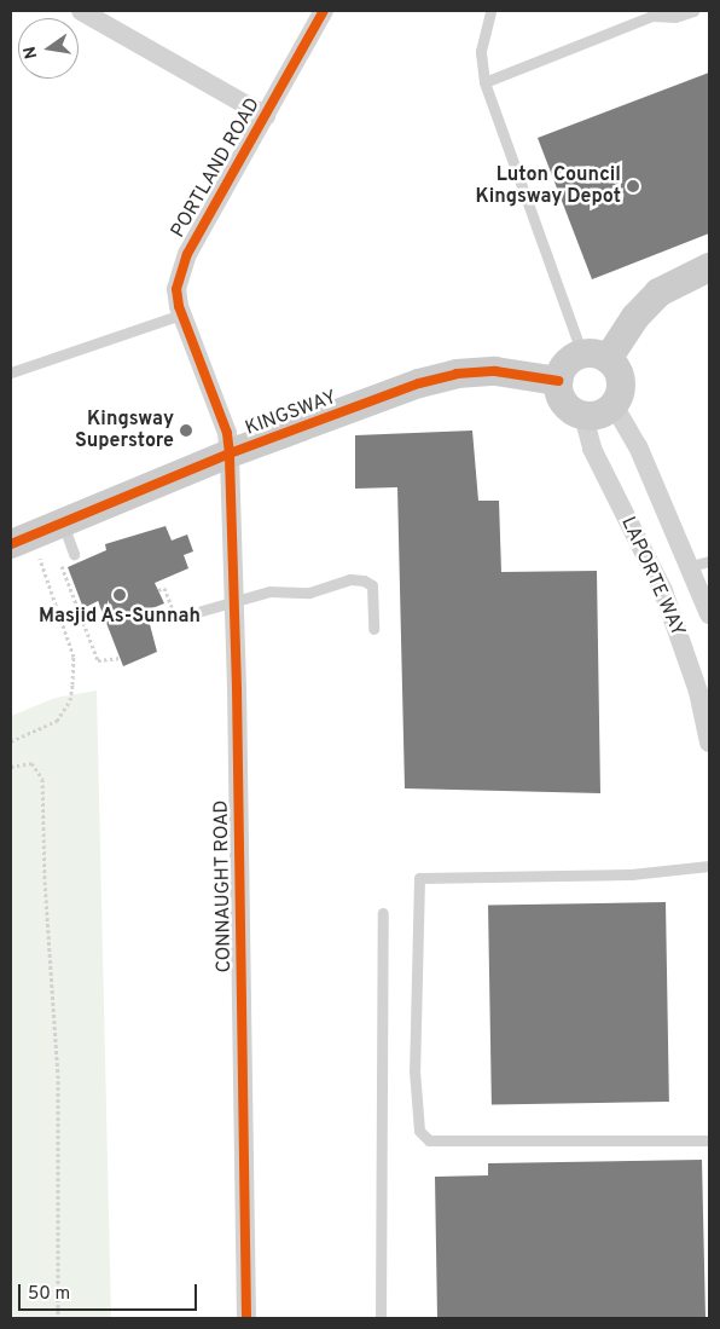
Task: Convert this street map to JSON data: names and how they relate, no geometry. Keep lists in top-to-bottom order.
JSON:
{
  "streets": {
    "street": [
      "PORTLAND ROAD",
      "KINGSWAY",
      "LAPORTE WAY",
      "CONNAUGHT ROAD"
    ]
  },
  "crossings": [
    ["PORTLAND ROAD", "KINGSWAY"],
    ["PORTLAND ROAD", "CONNAUGHT ROAD"],
    ["KINGSWAY", "LAPORTE WAY"],
    ["KINGSWAY", "CONNAUGHT ROAD"]
  ],
  "places": ["Luton Council Kingsway Depot", "Kingsway Superstore", "Masjid As-Sunnah"],
  "scale_bar": "50 m",
  "north": "left"
}
